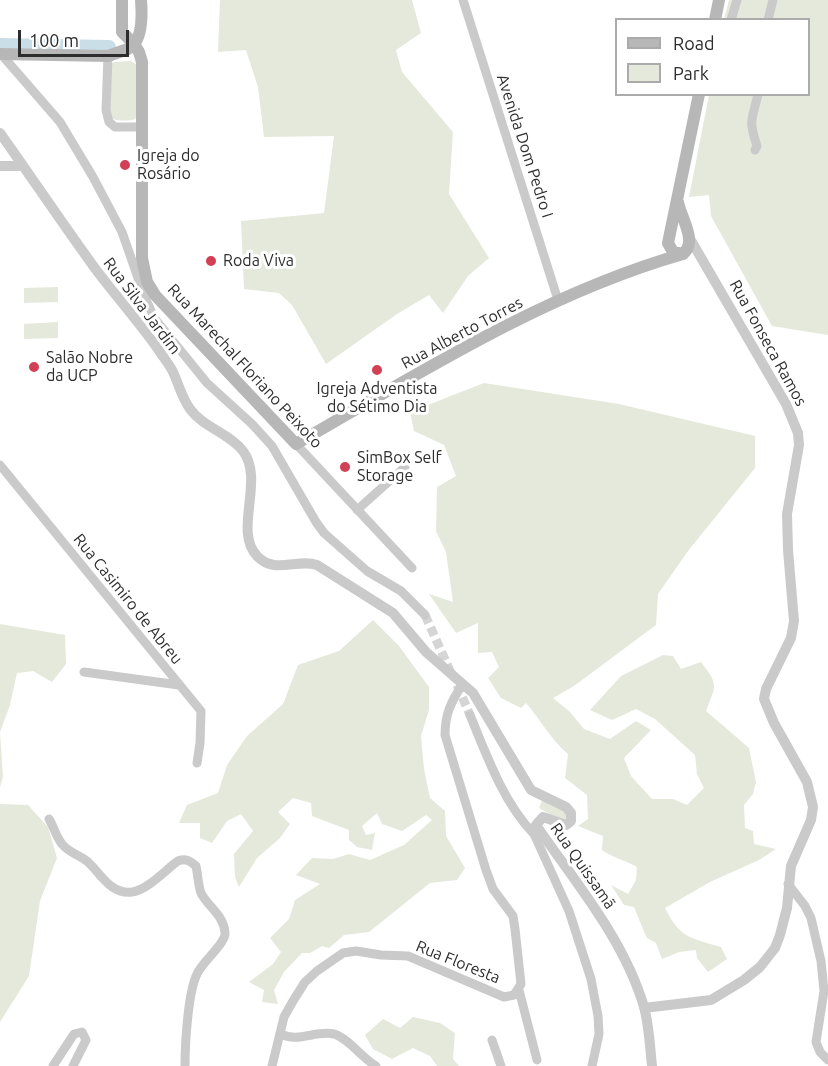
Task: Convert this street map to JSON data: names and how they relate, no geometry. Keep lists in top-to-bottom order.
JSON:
{
  "streets": {
    "main road": ["Rua Alberto Torres", "Rua Marechal Floriano Peixoto"],
    "street": [
      "Avenida Dom Pedro I",
      "Rua Silva Jardim",
      "Rua Fonseca Ramos",
      "Rua Casimiro de Abreu",
      "Rua Quissamã",
      "Rua Floresta"
    ]
  },
  "crossings": [
    ["Avenida Dom Pedro I", "Rua Alberto Torres"],
    ["Rua Silva Jardim", "Rua Quissamã"],
    ["Rua Silva Jardim", "Rua Floresta"],
    ["Rua Alberto Torres", "Rua Fonseca Ramos"],
    ["Rua Alberto Torres", "Rua Marechal Floriano Peixoto"],
    ["Rua Fonseca Ramos", "Rua Quissamã"],
    ["Rua Quissamã", "Rua Floresta"]
  ],
  "places": [
    "Igreja do Rosário",
    "Roda Viva",
    "Salão Nobre da UCP",
    "Igreja Adventista do Sétimo Dia",
    "SimBox Self Storage"
  ],
  "legend": ["Road", "Park"],
  "scale_bar": "100 m"
}
